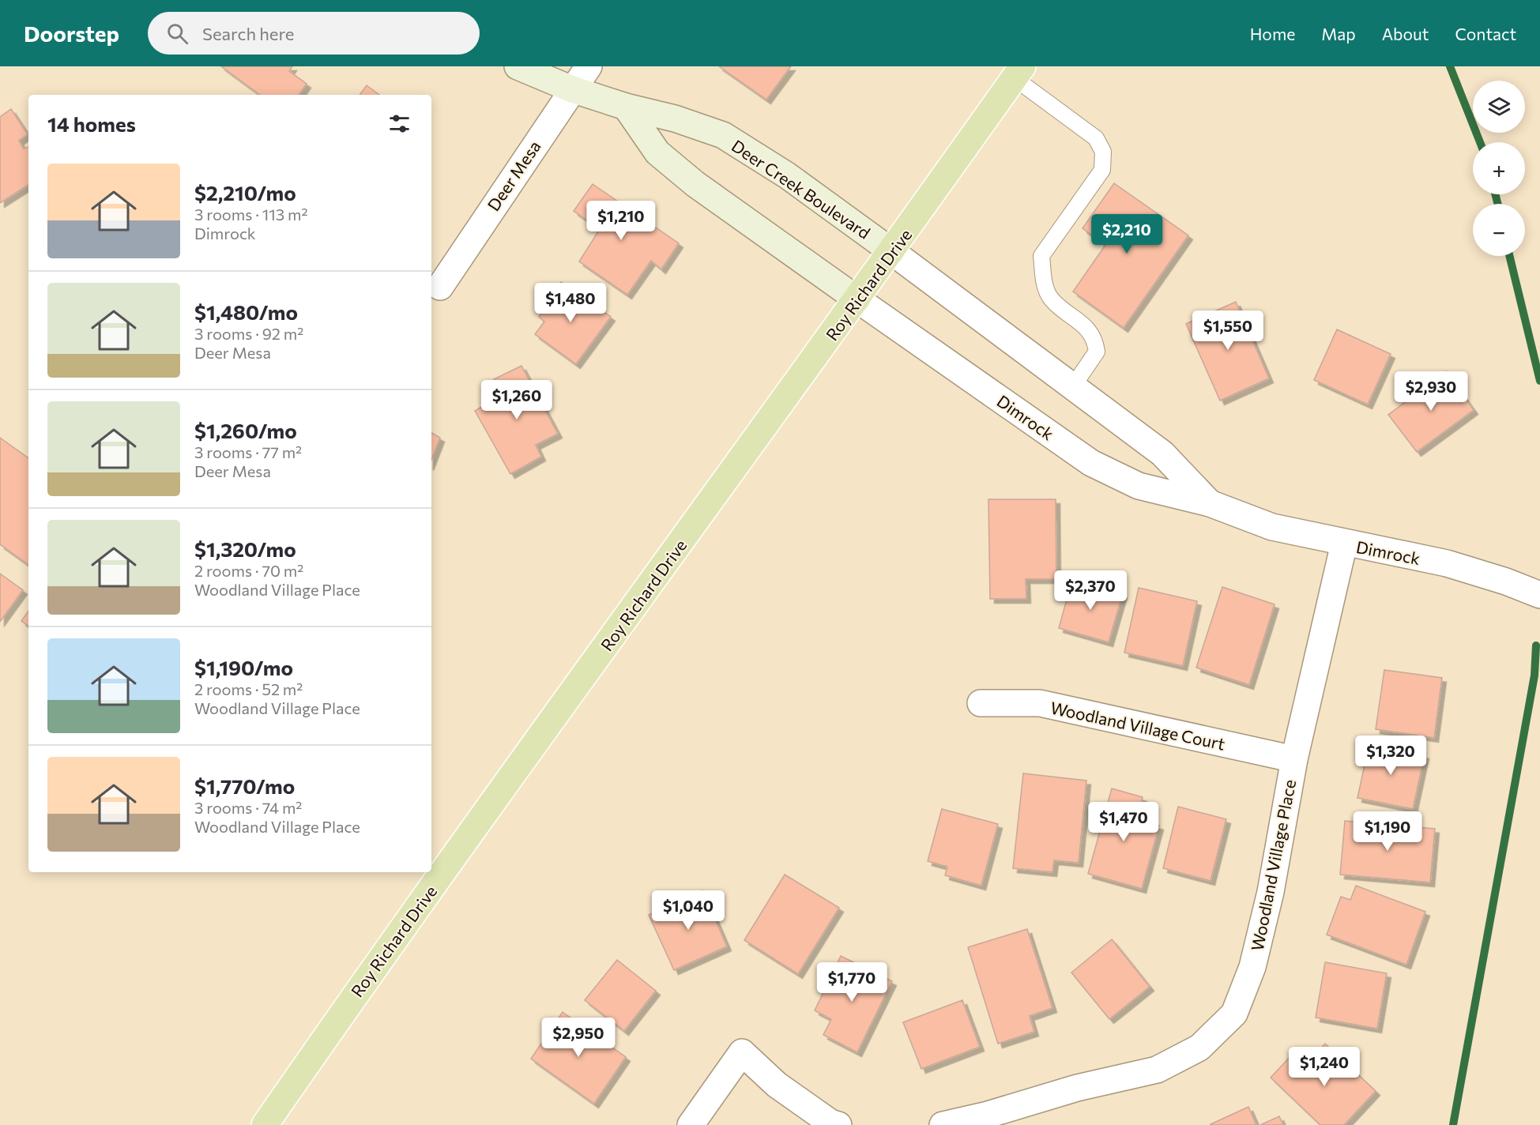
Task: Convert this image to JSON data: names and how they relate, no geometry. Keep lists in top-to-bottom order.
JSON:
{
  "streets": {
    "main road": ["Roy Richard Drive"],
    "street": [
      "Deer Mesa",
      "Deer Creek Boulevard",
      "Dimrock",
      "Woodland Village Court",
      "Woodland Village Place"
    ]
  },
  "crossings": [
    ["Deer Mesa", "Deer Creek Boulevard"],
    ["Deer Creek Boulevard", "Roy Richard Drive"],
    ["Deer Creek Boulevard", "Dimrock"],
    ["Roy Richard Drive", "Dimrock"],
    ["Dimrock", "Woodland Village Place"],
    ["Woodland Village Court", "Woodland Village Place"]
  ],
  "page": {
    "header": "Doorstep",
    "search": "Search here",
    "nav": [
      "Home",
      "Map",
      "About",
      "Contact"
    ],
    "map_buttons": ["+", "−"],
    "heading": "14 homes",
    "list": [
      {
        "name": "$2,210/mo",
        "note": "3 rooms · 113 m² · Dimrock"
      },
      {
        "name": "$1,480/mo",
        "note": "3 rooms · 92 m² · Deer Mesa"
      },
      {
        "name": "$1,260/mo",
        "note": "3 rooms · 77 m² · Deer Mesa"
      },
      {
        "name": "$1,320/mo",
        "note": "2 rooms · 70 m² · Woodland Village Place"
      },
      {
        "name": "$1,190/mo",
        "note": "2 rooms · 52 m² · Woodland Village Place"
      },
      {
        "name": "$1,770/mo",
        "note": "3 rooms · 74 m² · Woodland Village Place"
      }
    ],
    "price": [
      "$1,210",
      "$2,210",
      "$1,480",
      "$1,550",
      "$2,930",
      "$1,260",
      "$2,370",
      "$1,320",
      "$1,470",
      "$1,190",
      "$1,040",
      "$1,770",
      "$2,950",
      "$1,240"
    ]
  }
}
